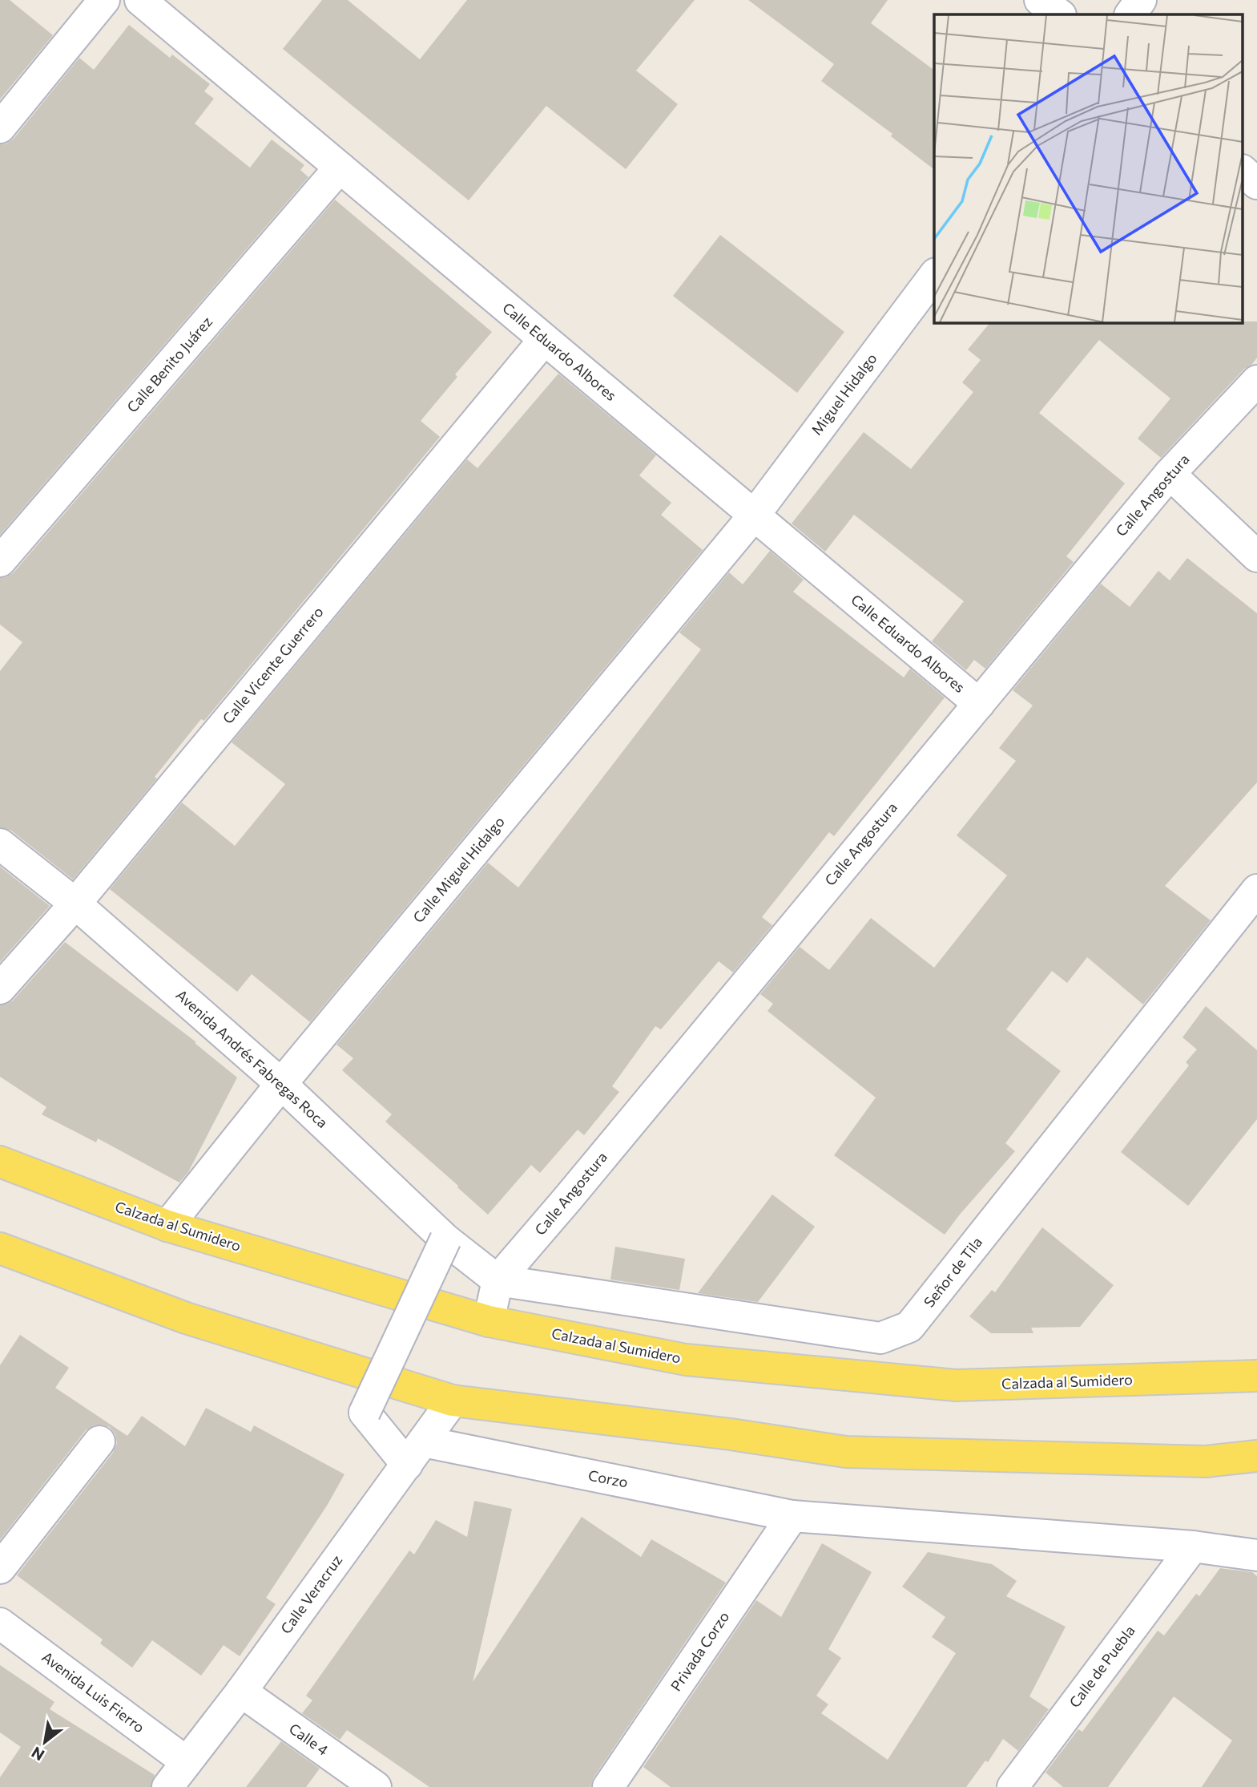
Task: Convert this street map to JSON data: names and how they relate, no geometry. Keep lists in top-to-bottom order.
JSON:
{
  "streets": {
    "main road": ["Calzada al Sumidero"],
    "street": [
      "Calle Eduardo Albores",
      "Calle Benito Juárez",
      "Miguel Hidalgo",
      "Calle Angostura",
      "Calle Vicente Guerrero",
      "Calle Miguel Hidalgo",
      "Avenida Andrés Fabregas Roca",
      "Señor de Tila",
      "Corzo",
      "Calle Veracruz",
      "Privada Corzo",
      "Calle de Puebla",
      "Avenida Luis Fierro",
      "Calle 4"
    ]
  },
  "crossings": [
    ["Calle Eduardo Albores", "Calle Benito Juárez"],
    ["Calle Eduardo Albores", "Miguel Hidalgo"],
    ["Calle Eduardo Albores", "Calle Angostura"],
    ["Calle Eduardo Albores", "Calle Vicente Guerrero"],
    ["Calle Eduardo Albores", "Calle Miguel Hidalgo"],
    ["Miguel Hidalgo", "Calle Miguel Hidalgo"],
    ["Calle Angostura", "Avenida Andrés Fabregas Roca"],
    ["Calle Angostura", "Calzada al Sumidero"],
    ["Calle Angostura", "Señor de Tila"],
    ["Calle Vicente Guerrero", "Avenida Andrés Fabregas Roca"],
    ["Calle Miguel Hidalgo", "Avenida Andrés Fabregas Roca"],
    ["Calle Miguel Hidalgo", "Calzada al Sumidero"],
    ["Avenida Andrés Fabregas Roca", "Señor de Tila"],
    ["Corzo", "Calle Veracruz"],
    ["Corzo", "Privada Corzo"],
    ["Corzo", "Calle de Puebla"],
    ["Calle Veracruz", "Avenida Luis Fierro"],
    ["Calle Veracruz", "Calle 4"]
  ],
  "north": "bottom left"
}
